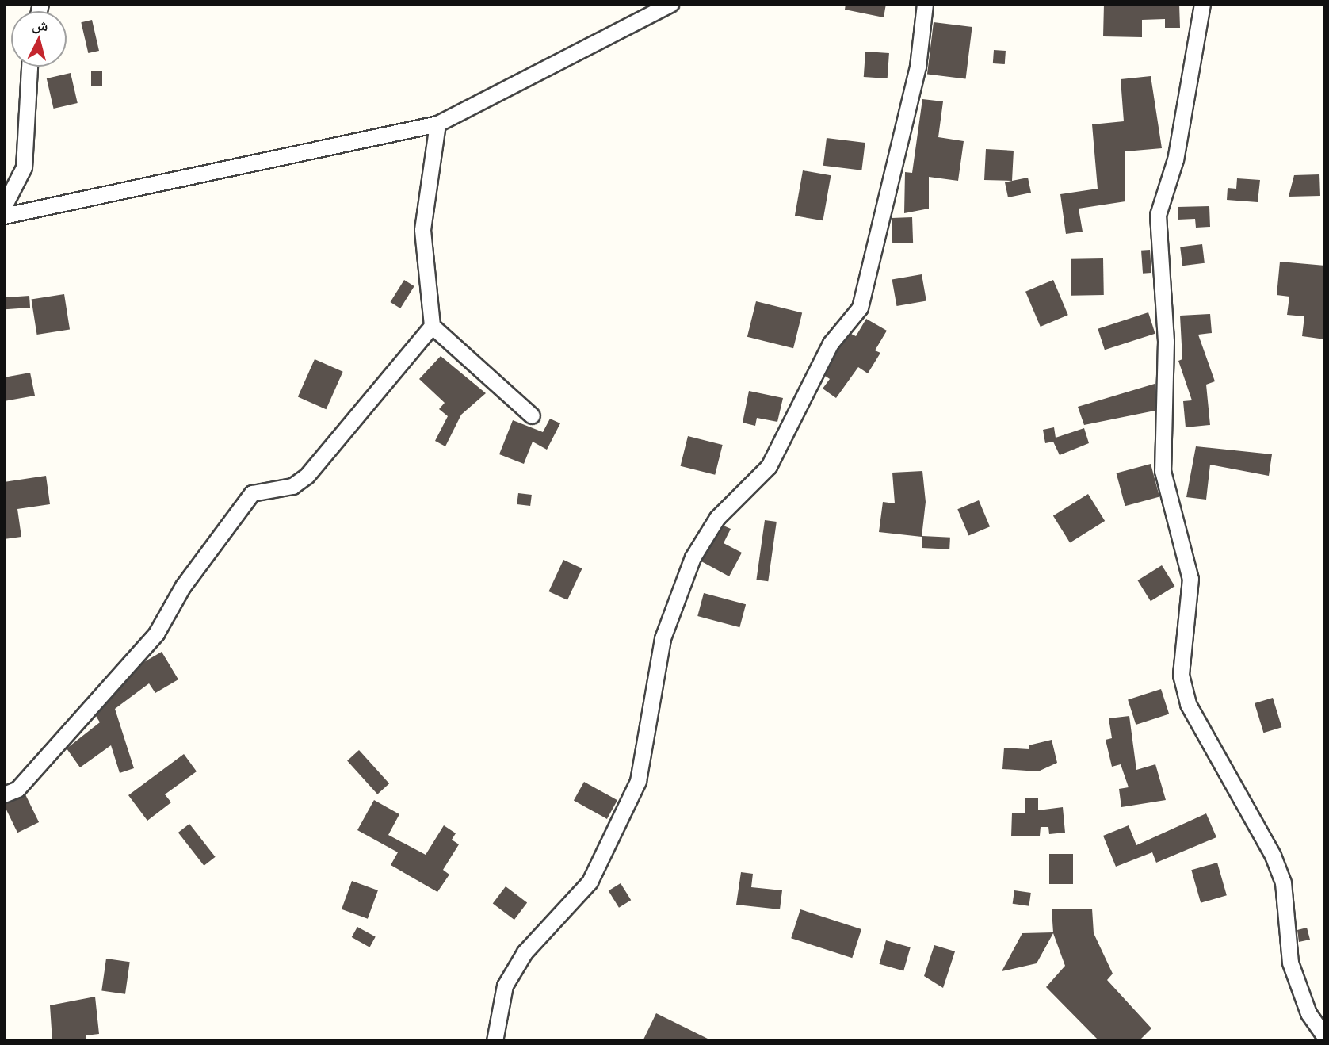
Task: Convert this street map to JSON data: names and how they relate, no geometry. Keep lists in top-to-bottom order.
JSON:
{
  "north": "top"
}
